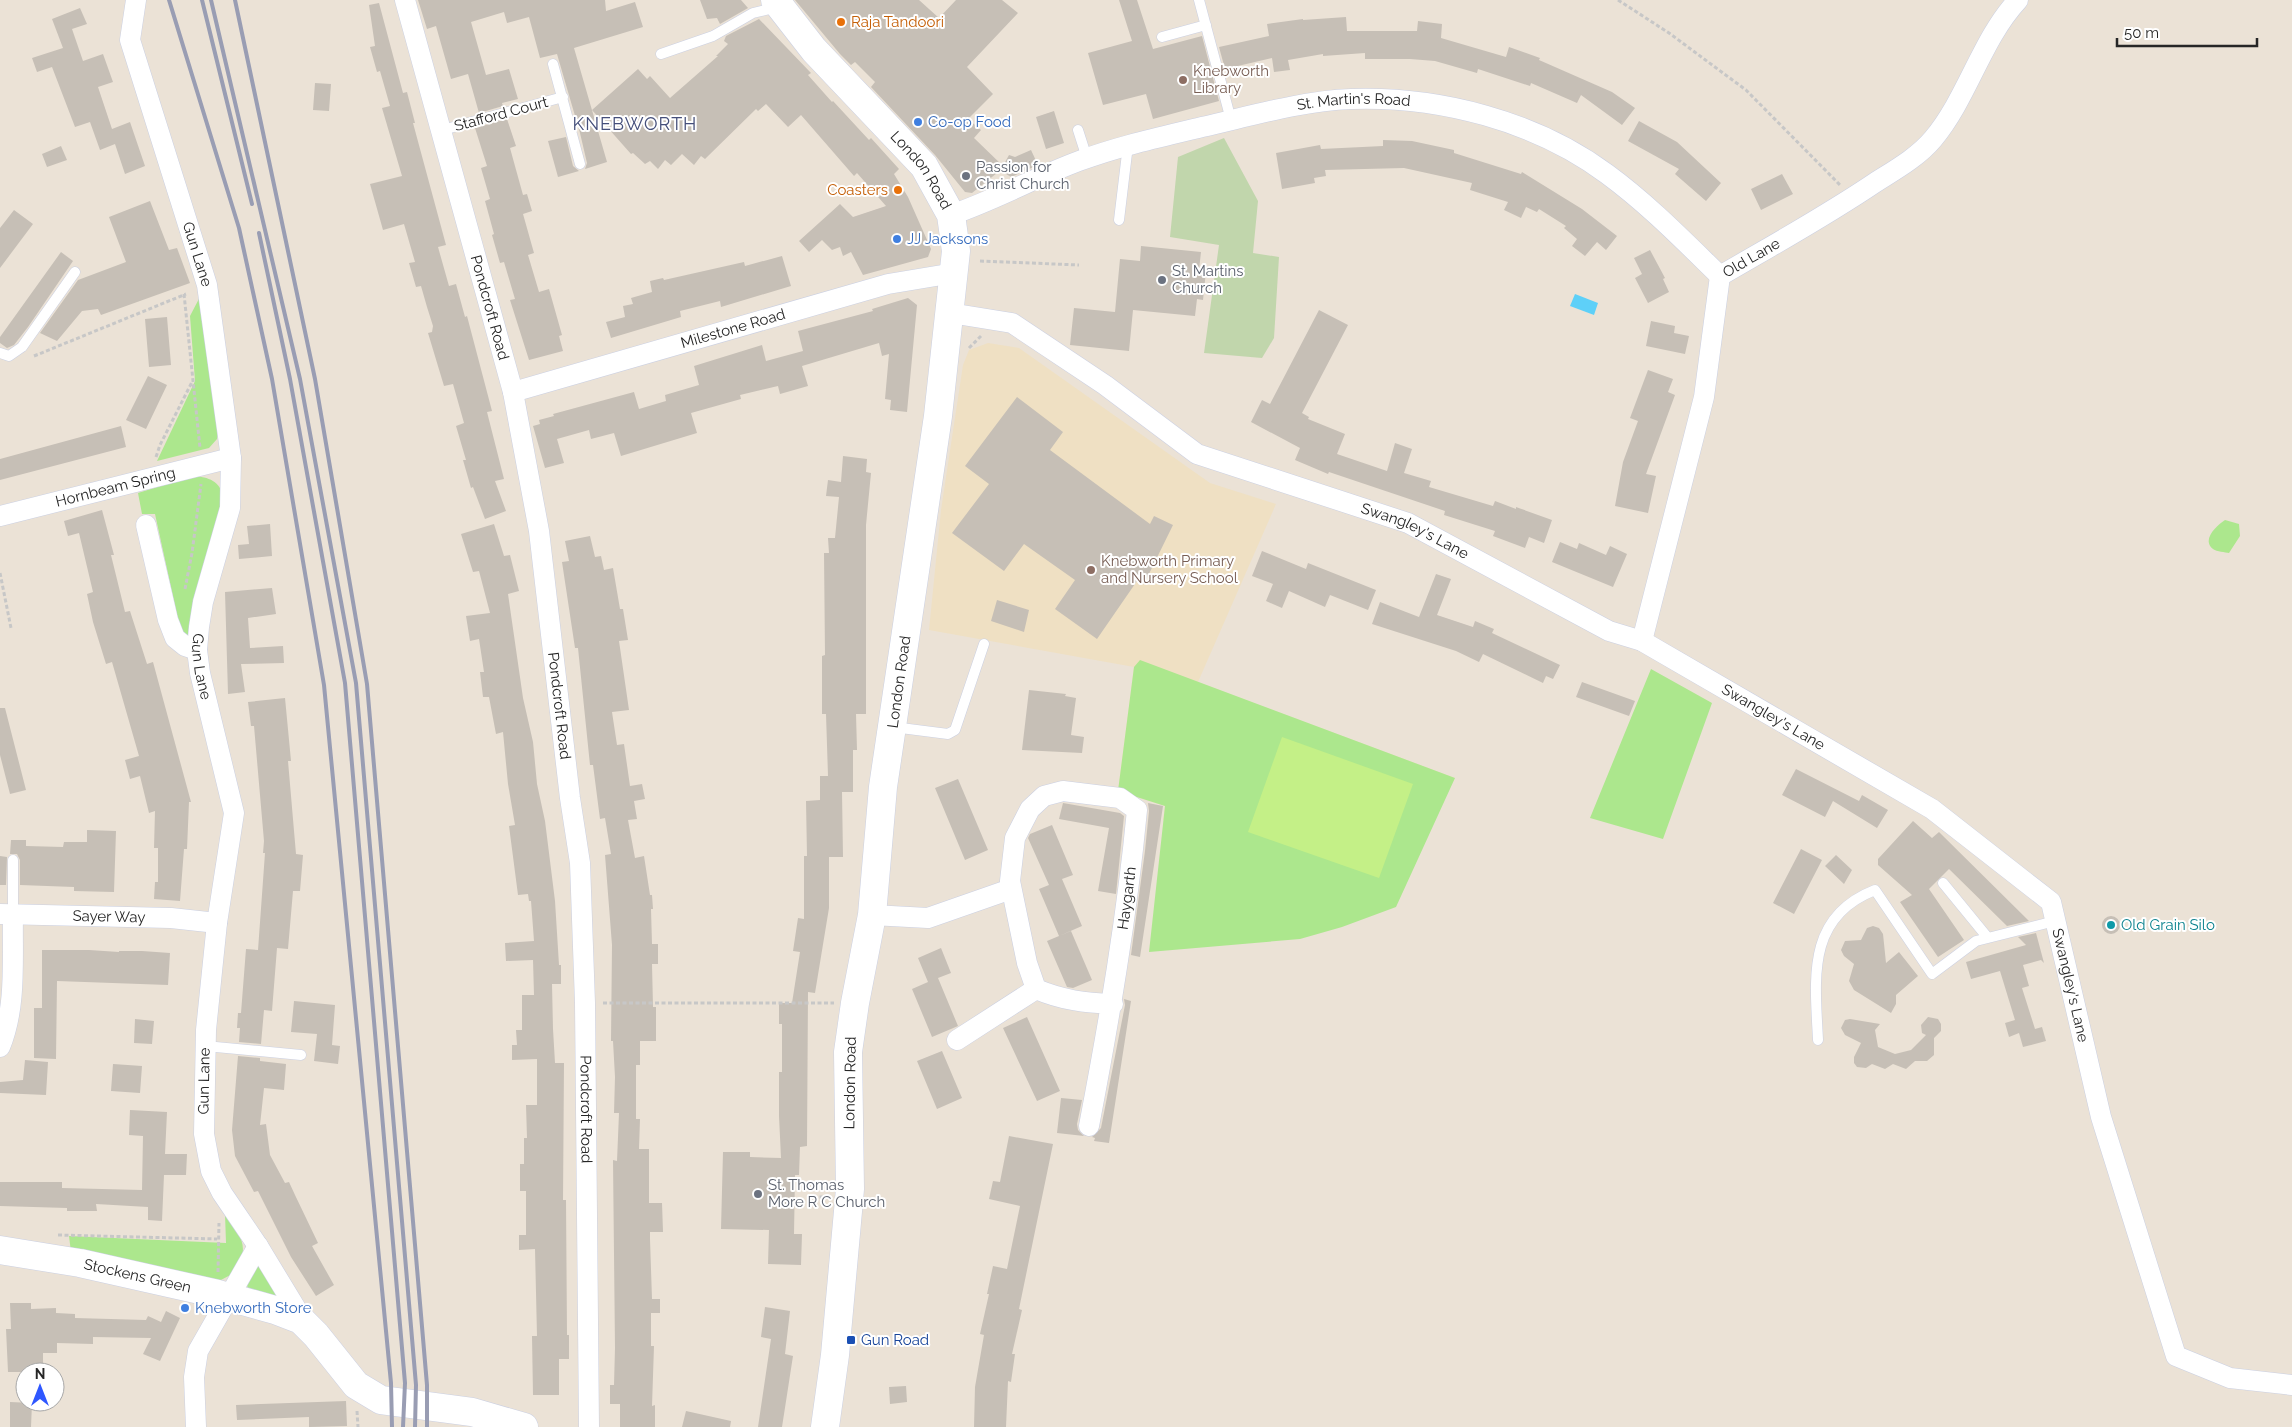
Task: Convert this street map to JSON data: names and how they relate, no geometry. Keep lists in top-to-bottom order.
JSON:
{
  "streets": {
    "main road": ["London Road", "Stockens Green"],
    "street": [
      "St. Martin's Road",
      "Gun Lane",
      "Old Lane",
      "Pondcroft Road",
      "Milestone Road",
      "Hornbeam Spring",
      "Swangley's Lane",
      "Haygarth",
      "Sayer Way"
    ],
    "lane": ["Stafford Court"]
  },
  "crossings": [
    ["St. Martin's Road", "London Road"],
    ["St. Martin's Road", "Old Lane"],
    ["Stafford Court", "Pondcroft Road"],
    ["London Road", "Milestone Road"],
    ["London Road", "Swangley's Lane"],
    ["Gun Lane", "Hornbeam Spring"],
    ["Gun Lane", "Sayer Way"],
    ["Gun Lane", "Stockens Green"],
    ["Old Lane", "Swangley's Lane"],
    ["Pondcroft Road", "Milestone Road"]
  ],
  "districts": ["KNEBWORTH"],
  "places": {
    "other": [
      "Raja Tandoori",
      "Knebworth Library",
      "Co-op Food",
      "Passion for Christ Church",
      "Coasters",
      "JJ Jacksons",
      "St. Martins Church",
      "Knebworth Primary and Nursery School",
      "Old Grain Silo",
      "St. Thomas More R C Church",
      "Knebworth Store"
    ],
    "transit": ["Gun Road"]
  },
  "scale_bar": "50 m",
  "north": "top"
}
